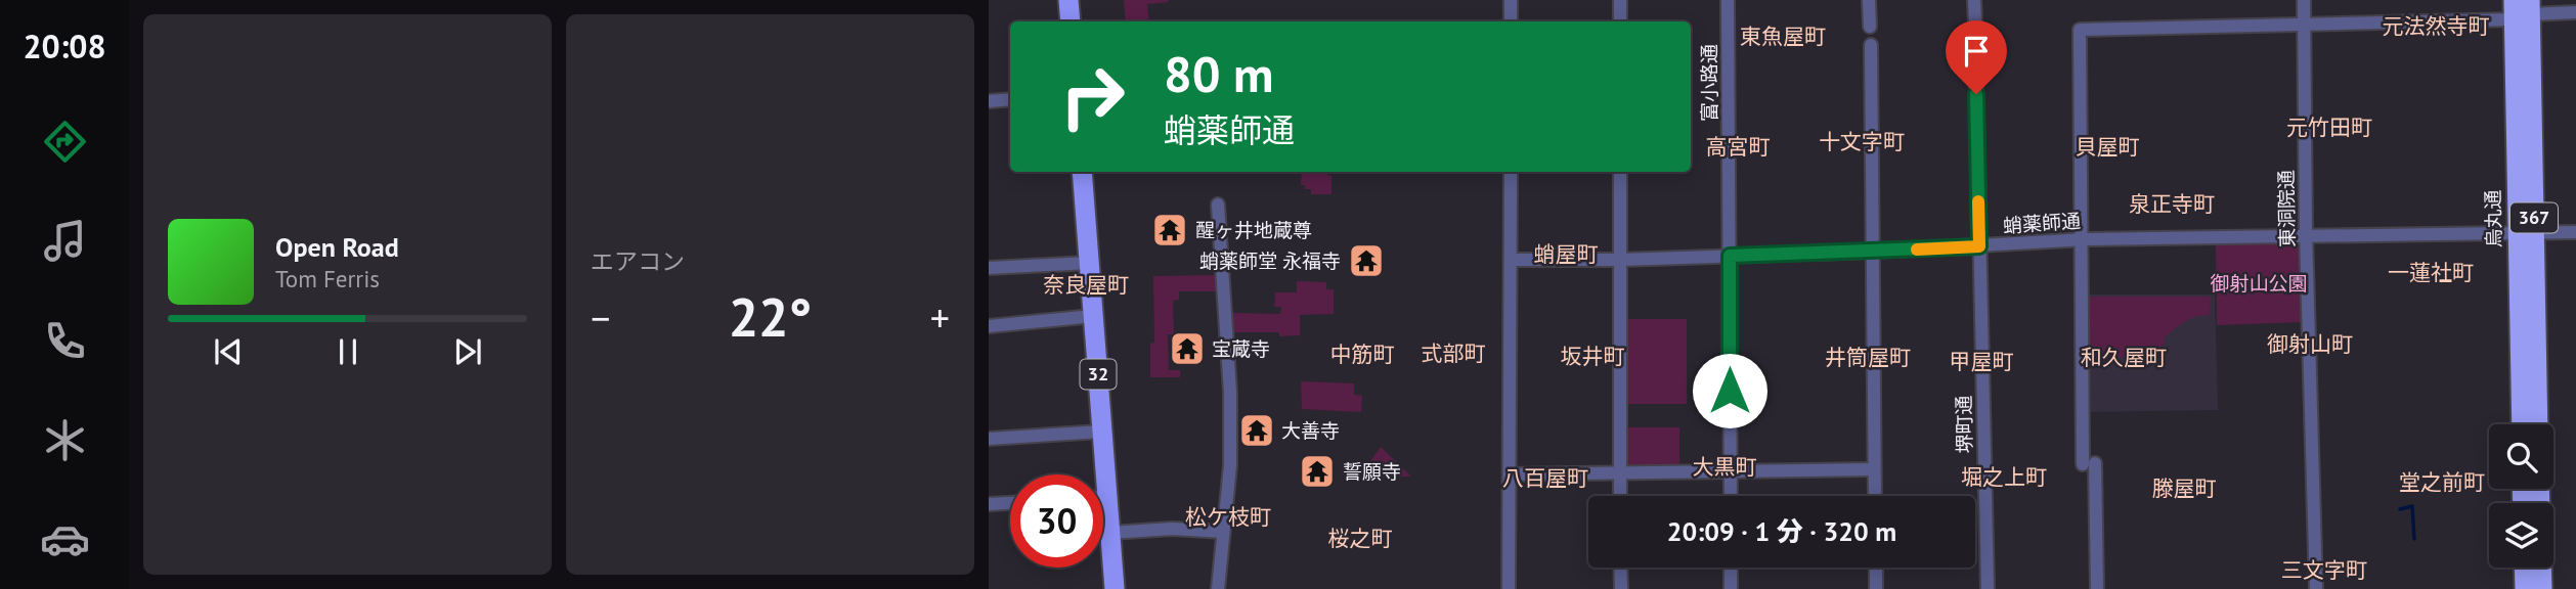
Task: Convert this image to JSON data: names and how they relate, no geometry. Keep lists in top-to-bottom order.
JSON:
{
  "streets": {
    "highway": ["367", "烏丸通"],
    "main road": ["32"],
    "street": [
      "富小路通",
      "東洞院通",
      "蛸薬師通",
      "堺町通"
    ]
  },
  "crossings": [
    ["富小路通", "蛸薬師通"],
    ["東洞院通", "蛸薬師通"],
    ["烏丸通", "蛸薬師通"],
    ["蛸薬師通", "堺町通"]
  ],
  "districts": [
    "元法然寺町",
    "東魚屋町",
    "元竹田町",
    "十文字町",
    "高宮町",
    "貝屋町",
    "泉正寺町",
    "蛸屋町",
    "一蓮社町",
    "奈良屋町",
    "御射山町",
    "式部町",
    "中筋町",
    "坂井町",
    "井筒屋町",
    "和久屋町",
    "甲屋町",
    "大黒町",
    "堀之上町",
    "八百屋町",
    "堂之前町",
    "滕屋町",
    "松ケ枝町",
    "桜之町",
    "三文字町"
  ],
  "parks": ["御射山公園"],
  "places": {
    "temple": [
      "醒ヶ井地蔵尊",
      "蛸薬師堂 永福寺",
      "宝蔵寺",
      "大善寺",
      "誓願寺"
    ]
  },
  "page": {
    "tabs": "20:08",
    "tile": "エアコン",
    "turn": ["80 m", "蛸薬師通"],
    "song": ["Open Road", "Tom Ferris"],
    "heat": ["−", "22°", "+"],
    "limit": "30",
    "trip": "20:09 · 1 分 · 320 m"
  }
}
